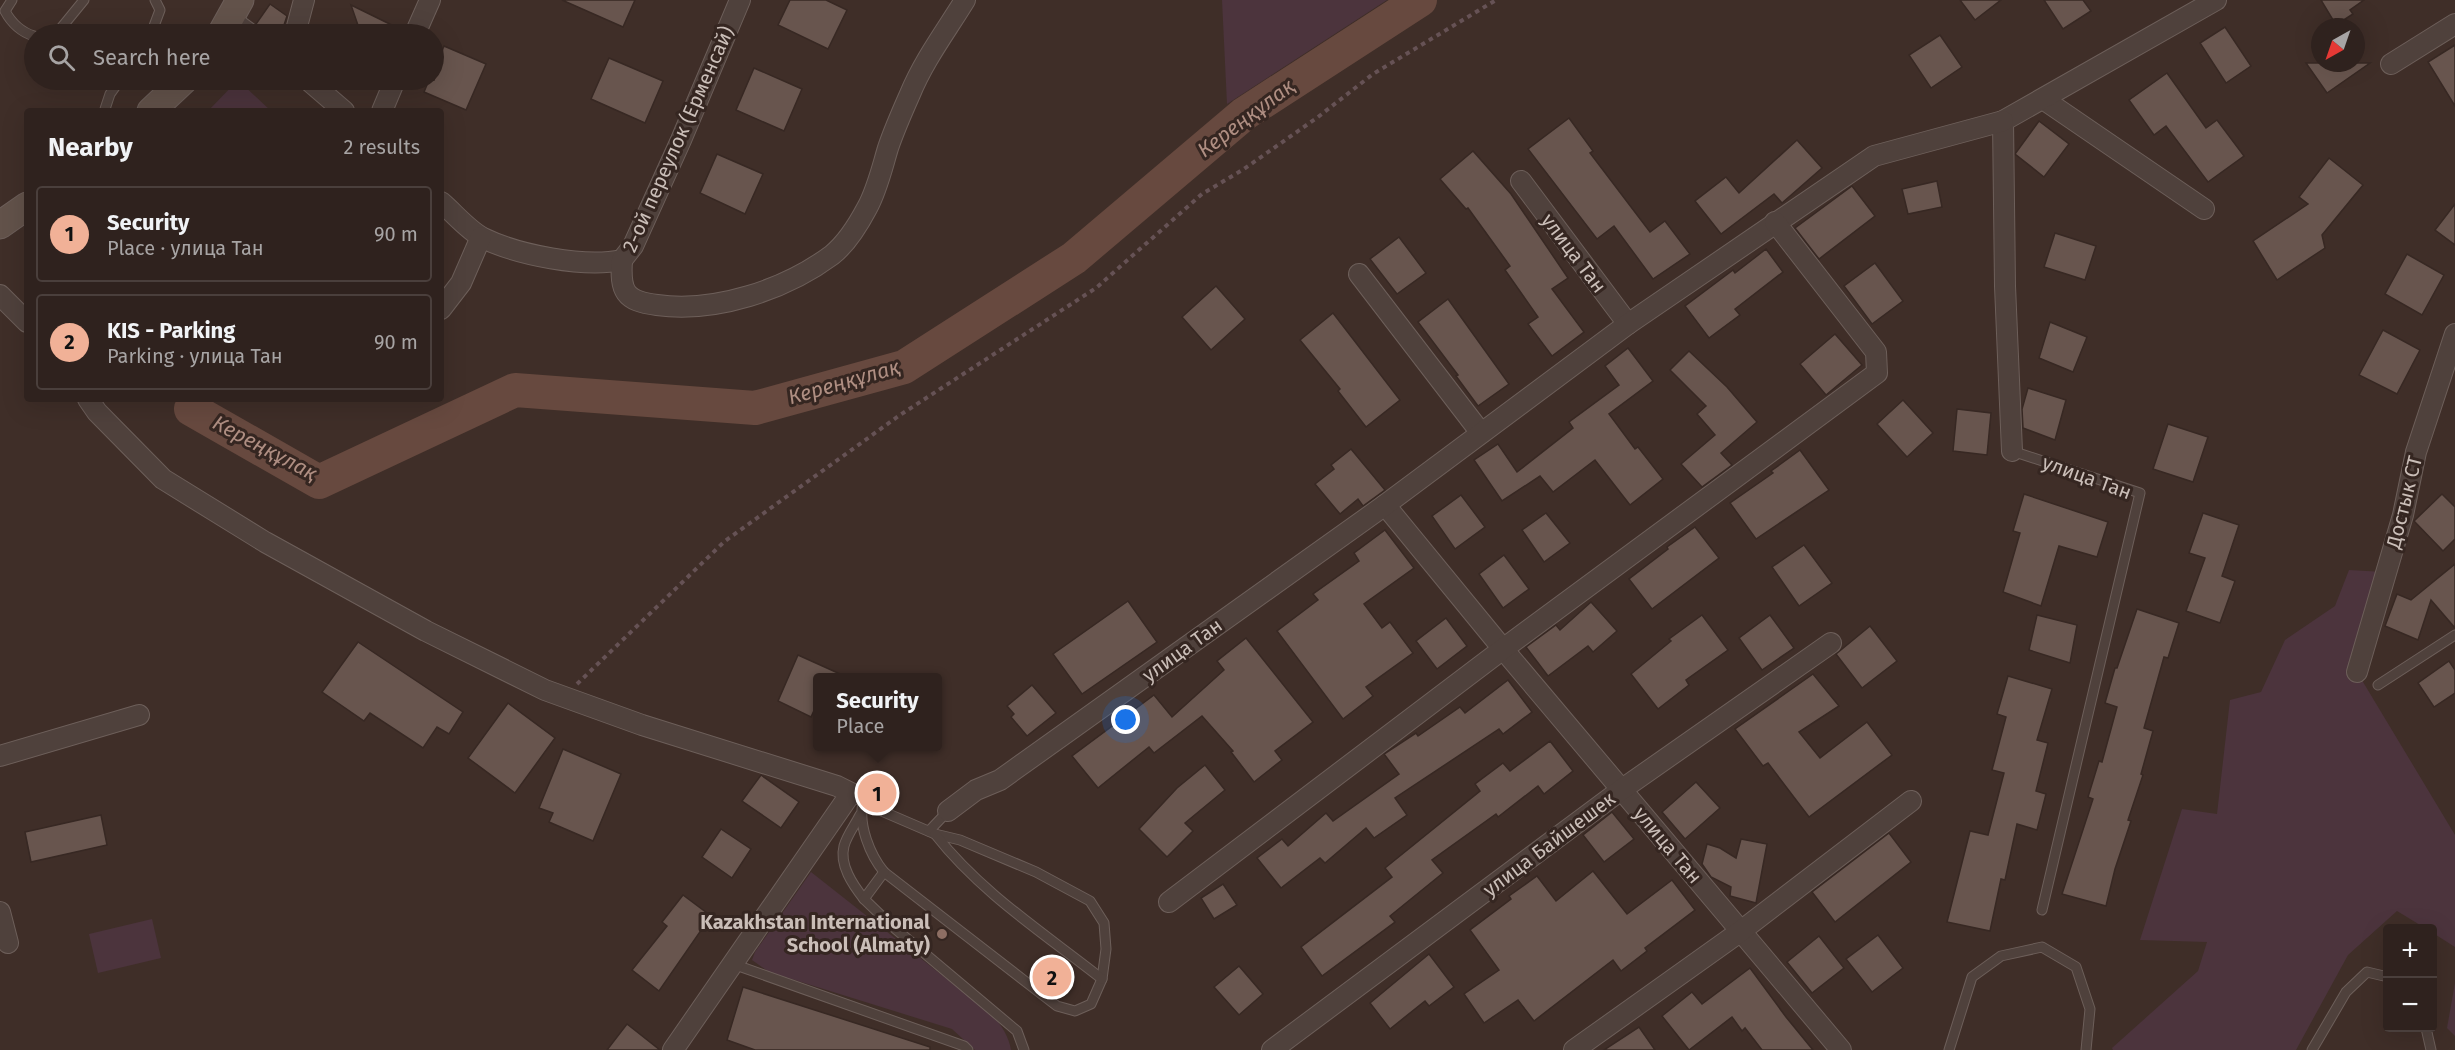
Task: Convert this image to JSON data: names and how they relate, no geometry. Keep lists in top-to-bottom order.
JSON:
{
  "streets": {
    "street": [
      "2-ой переулок (Ерменсай)",
      "улица Тан",
      "Достык СТ",
      "улица Байшешек"
    ]
  },
  "crossings": [
    ["улица Тан", "улица Байшешек"]
  ],
  "water": ["Кереңқұлақ"],
  "places": ["Kazakhstan International School (Almaty)"],
  "north": "bottom left",
  "page": {
    "search": "Search here",
    "heading": ["Nearby", "2 results"],
    "list": [
      {
        "mark": "1",
        "name": "Security",
        "note": "Place · улица Тан",
        "value": "90 m"
      },
      {
        "mark": "2",
        "name": "KIS - Parking",
        "note": "Parking · улица Тан",
        "value": "90 m"
      }
    ],
    "popup": ["Security", "Place"],
    "pins": ["1", "2"],
    "map_buttons": ["+", "−"]
  }
}
